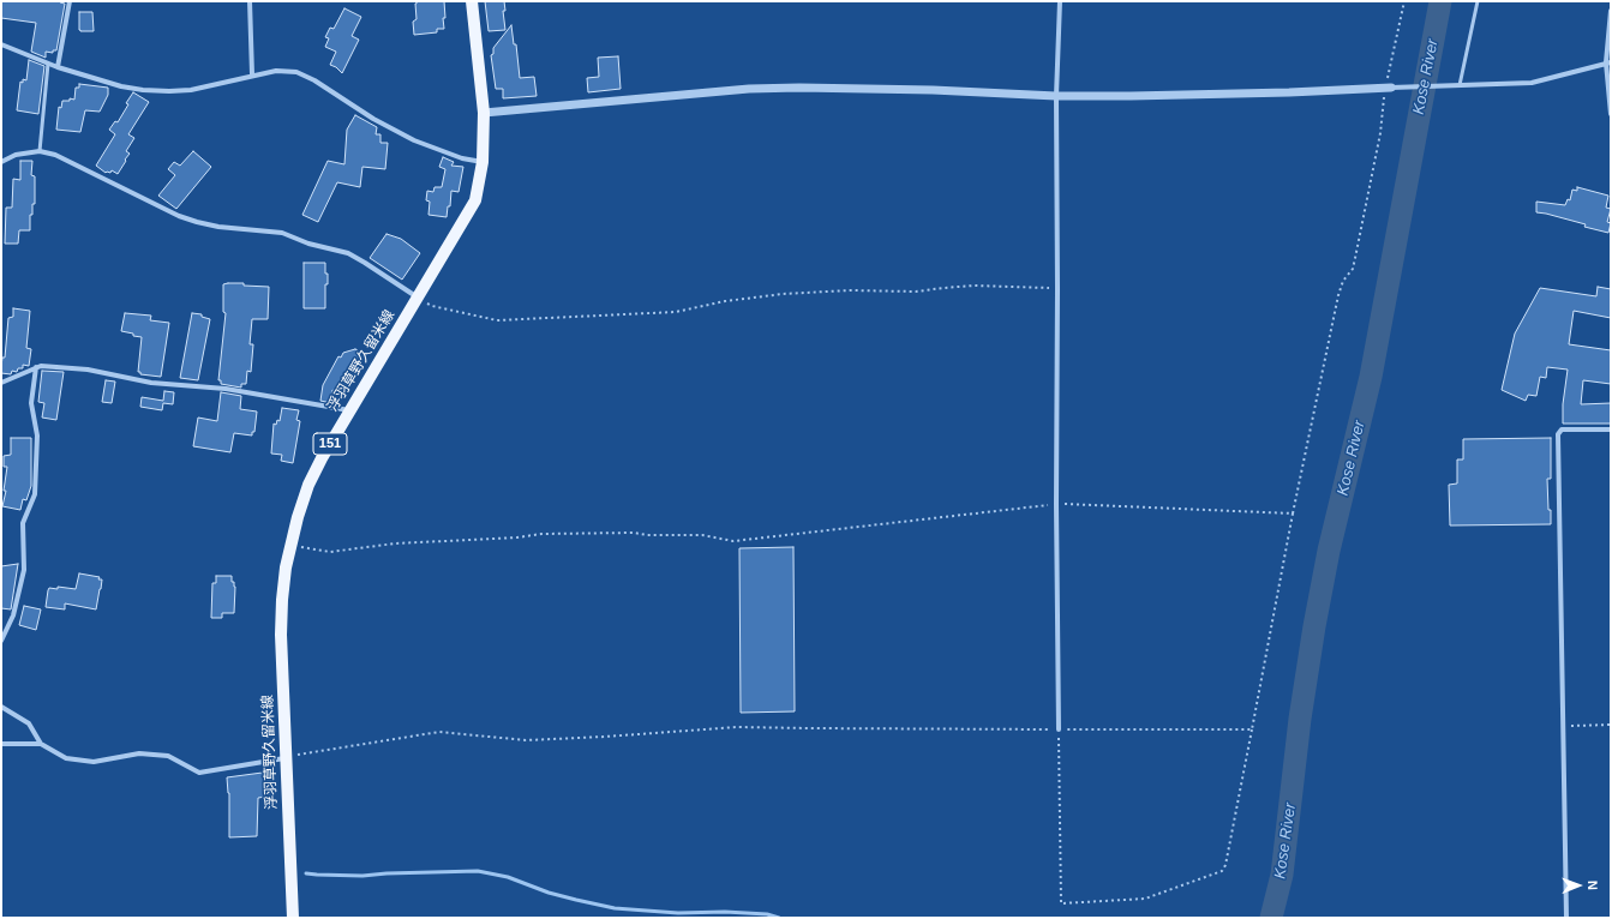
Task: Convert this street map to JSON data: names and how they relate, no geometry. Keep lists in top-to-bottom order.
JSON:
{
  "streets": {
    "main road": ["浮羽草野久留米線", "151"]
  },
  "water": ["Kose River"],
  "north": "right"
}
